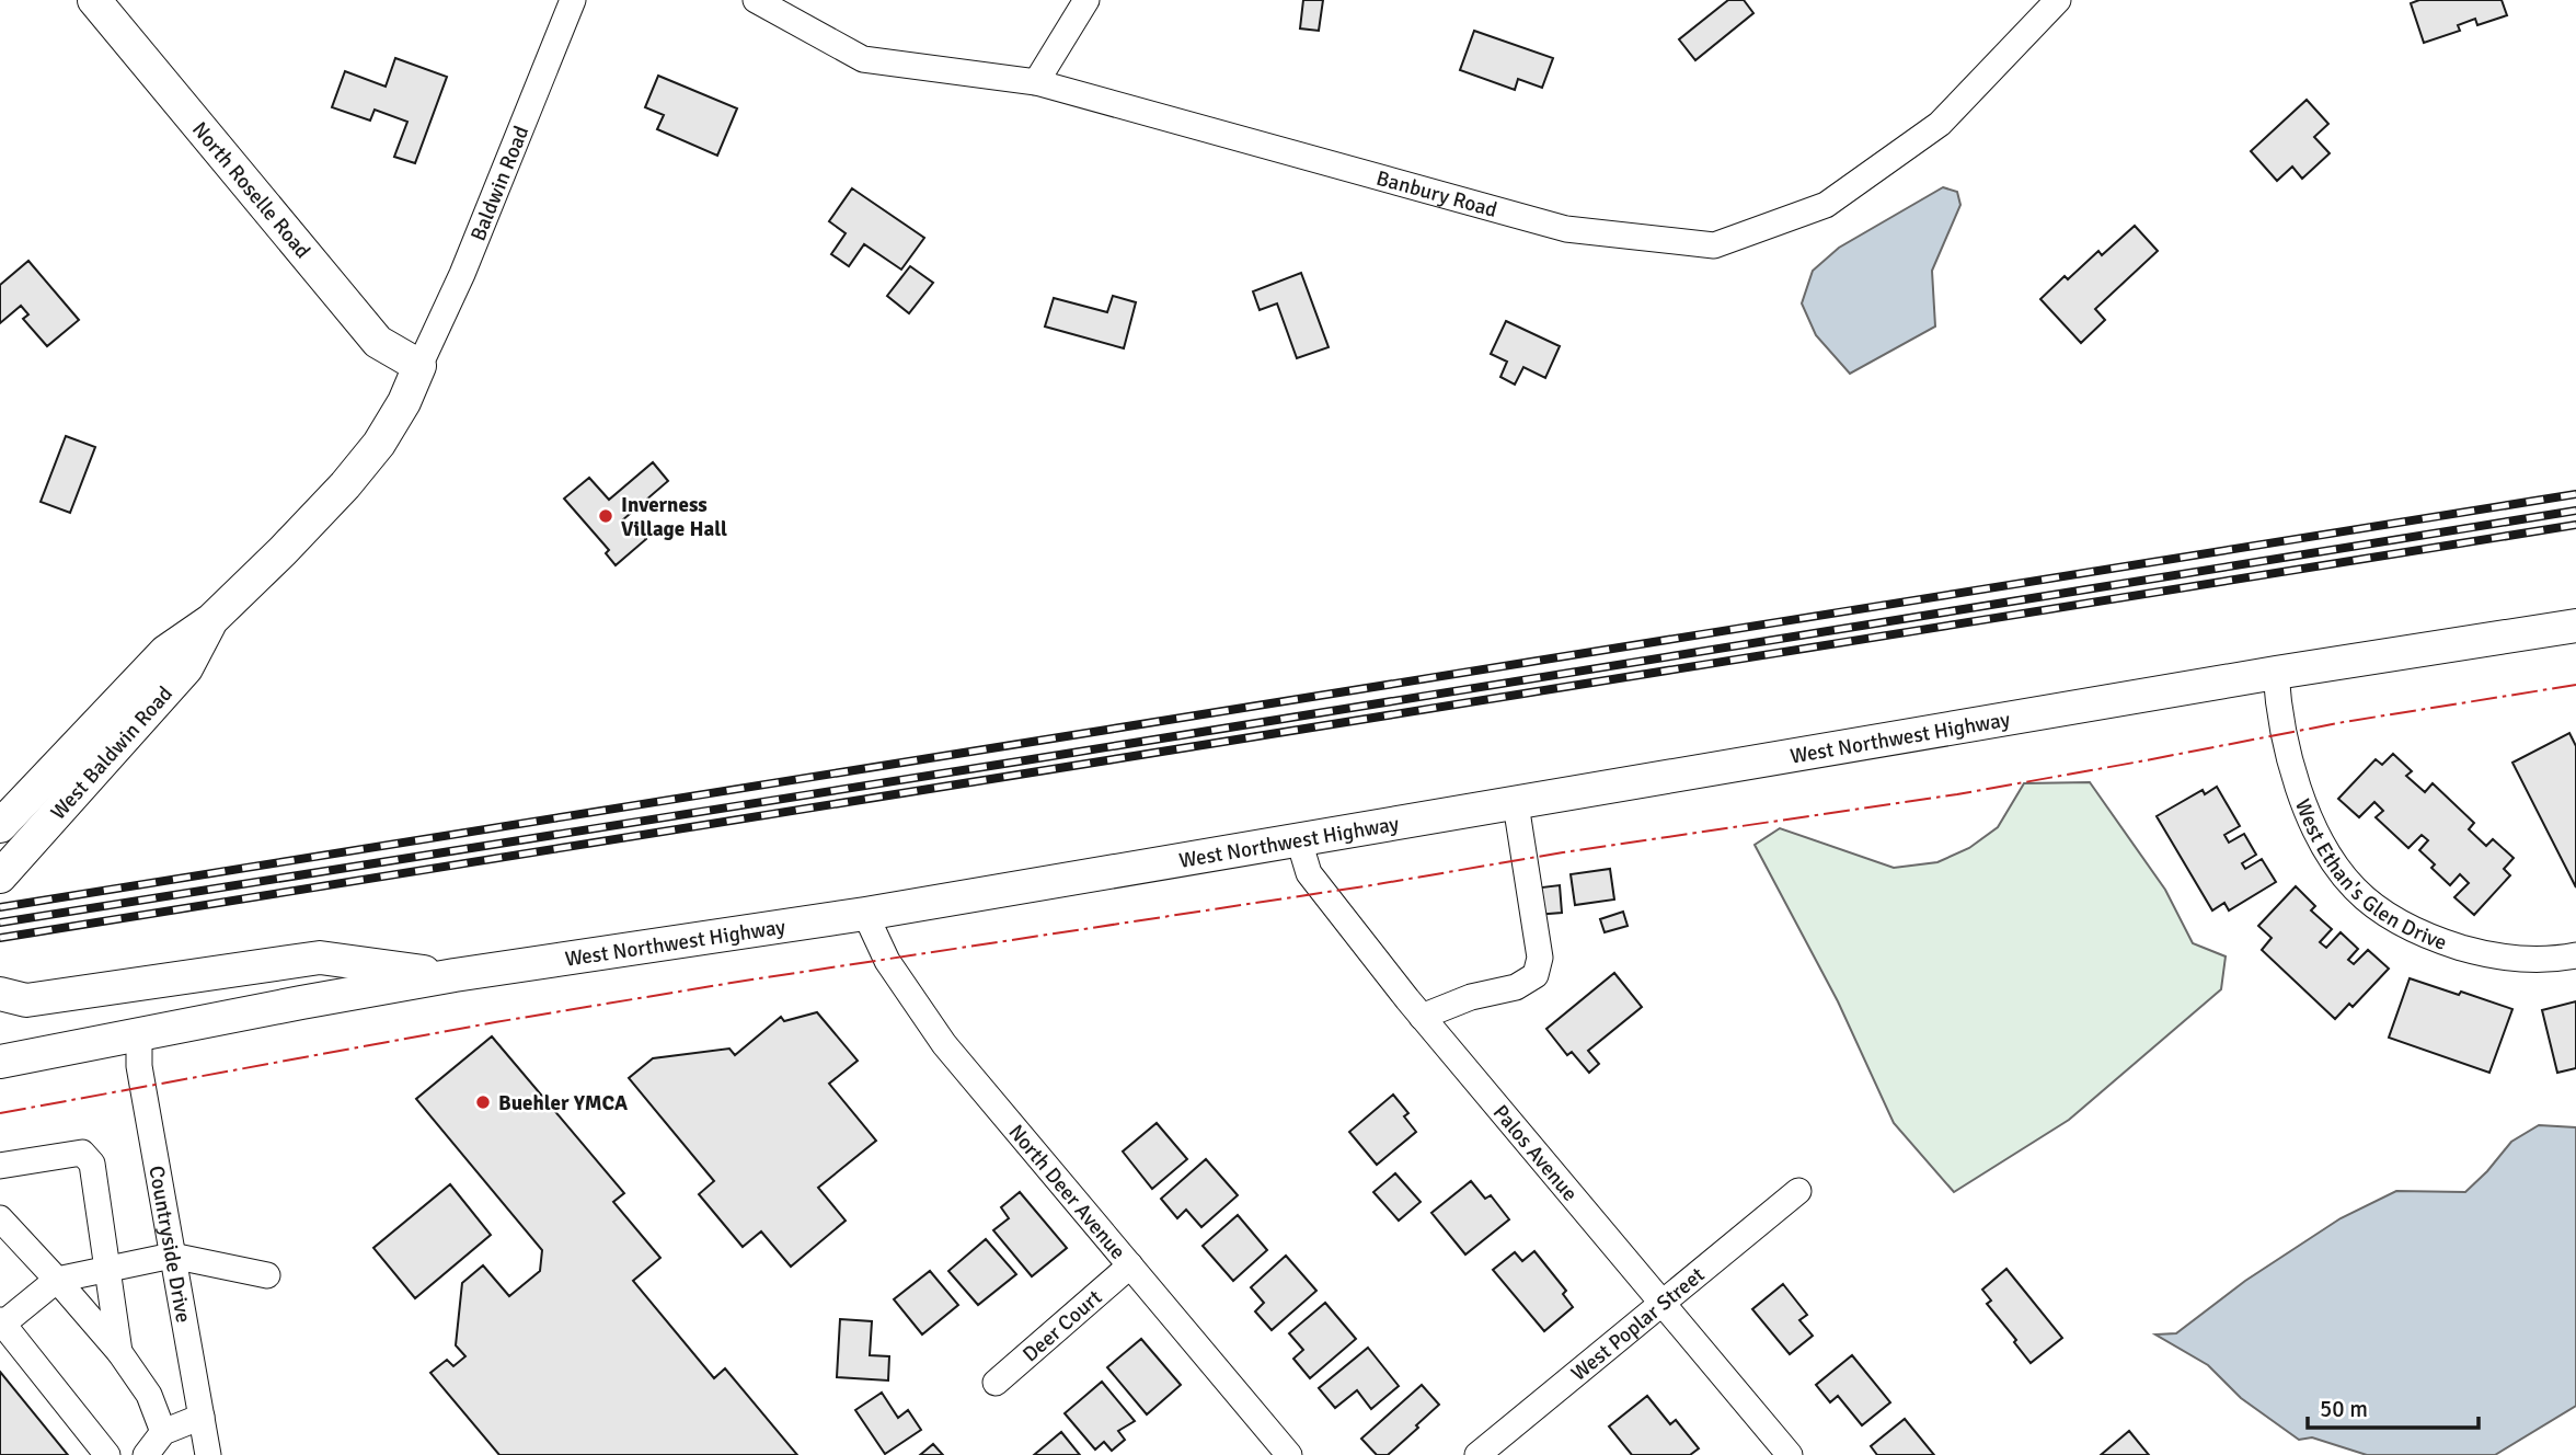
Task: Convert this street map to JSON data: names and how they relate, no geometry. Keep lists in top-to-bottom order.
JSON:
{
  "streets": {
    "main road": ["North Roselle Road", "West Northwest Highway", "West Baldwin Road"],
    "street": [
      "Baldwin Road",
      "Banbury Road",
      "West Ethan's Glen Drive",
      "Palos Avenue",
      "North Deer Avenue",
      "Countryside Drive",
      "West Poplar Street",
      "Deer Court"
    ]
  },
  "crossings": [
    ["Baldwin Road", "North Roselle Road"],
    ["Baldwin Road", "West Baldwin Road"],
    ["North Roselle Road", "West Baldwin Road"],
    ["West Northwest Highway", "West Ethan's Glen Drive"],
    ["West Northwest Highway", "Palos Avenue"],
    ["West Northwest Highway", "North Deer Avenue"],
    ["West Northwest Highway", "Countryside Drive"],
    ["Palos Avenue", "West Poplar Street"],
    ["North Deer Avenue", "Deer Court"]
  ],
  "places": ["Inverness Village Hall", "Buehler YMCA"],
  "scale_bar": "50 m"
}
